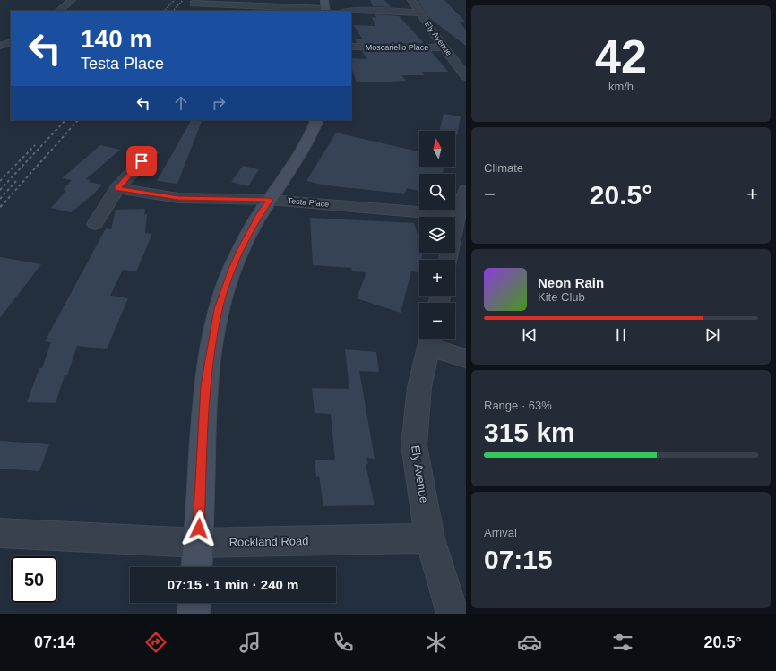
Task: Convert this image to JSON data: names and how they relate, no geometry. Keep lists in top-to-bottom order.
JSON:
{
  "streets": {
    "street": [
      "Ely Avenue",
      "Moscariello Place",
      "Testa Place",
      "Rockland Road"
    ]
  },
  "crossings": [
    ["Ely Avenue", "Moscariello Place"],
    ["Ely Avenue", "Rockland Road"]
  ],
  "north": "top",
  "page": {
    "tile": [
      ["42", "km/h"],
      "Climate",
      ["Range · 63%", "315 km"],
      ["Arrival", "07:15"]
    ],
    "turn": ["140 m", "Testa Place"],
    "map_buttons": ["+", "−"],
    "heat": ["−", "20.5°", "+"],
    "song": ["Neon Rain", "Kite Club"],
    "limit": "50",
    "trip": "07:15 · 1 min · 240 m",
    "tabs": ["07:14", "20.5°"]
  }
}
